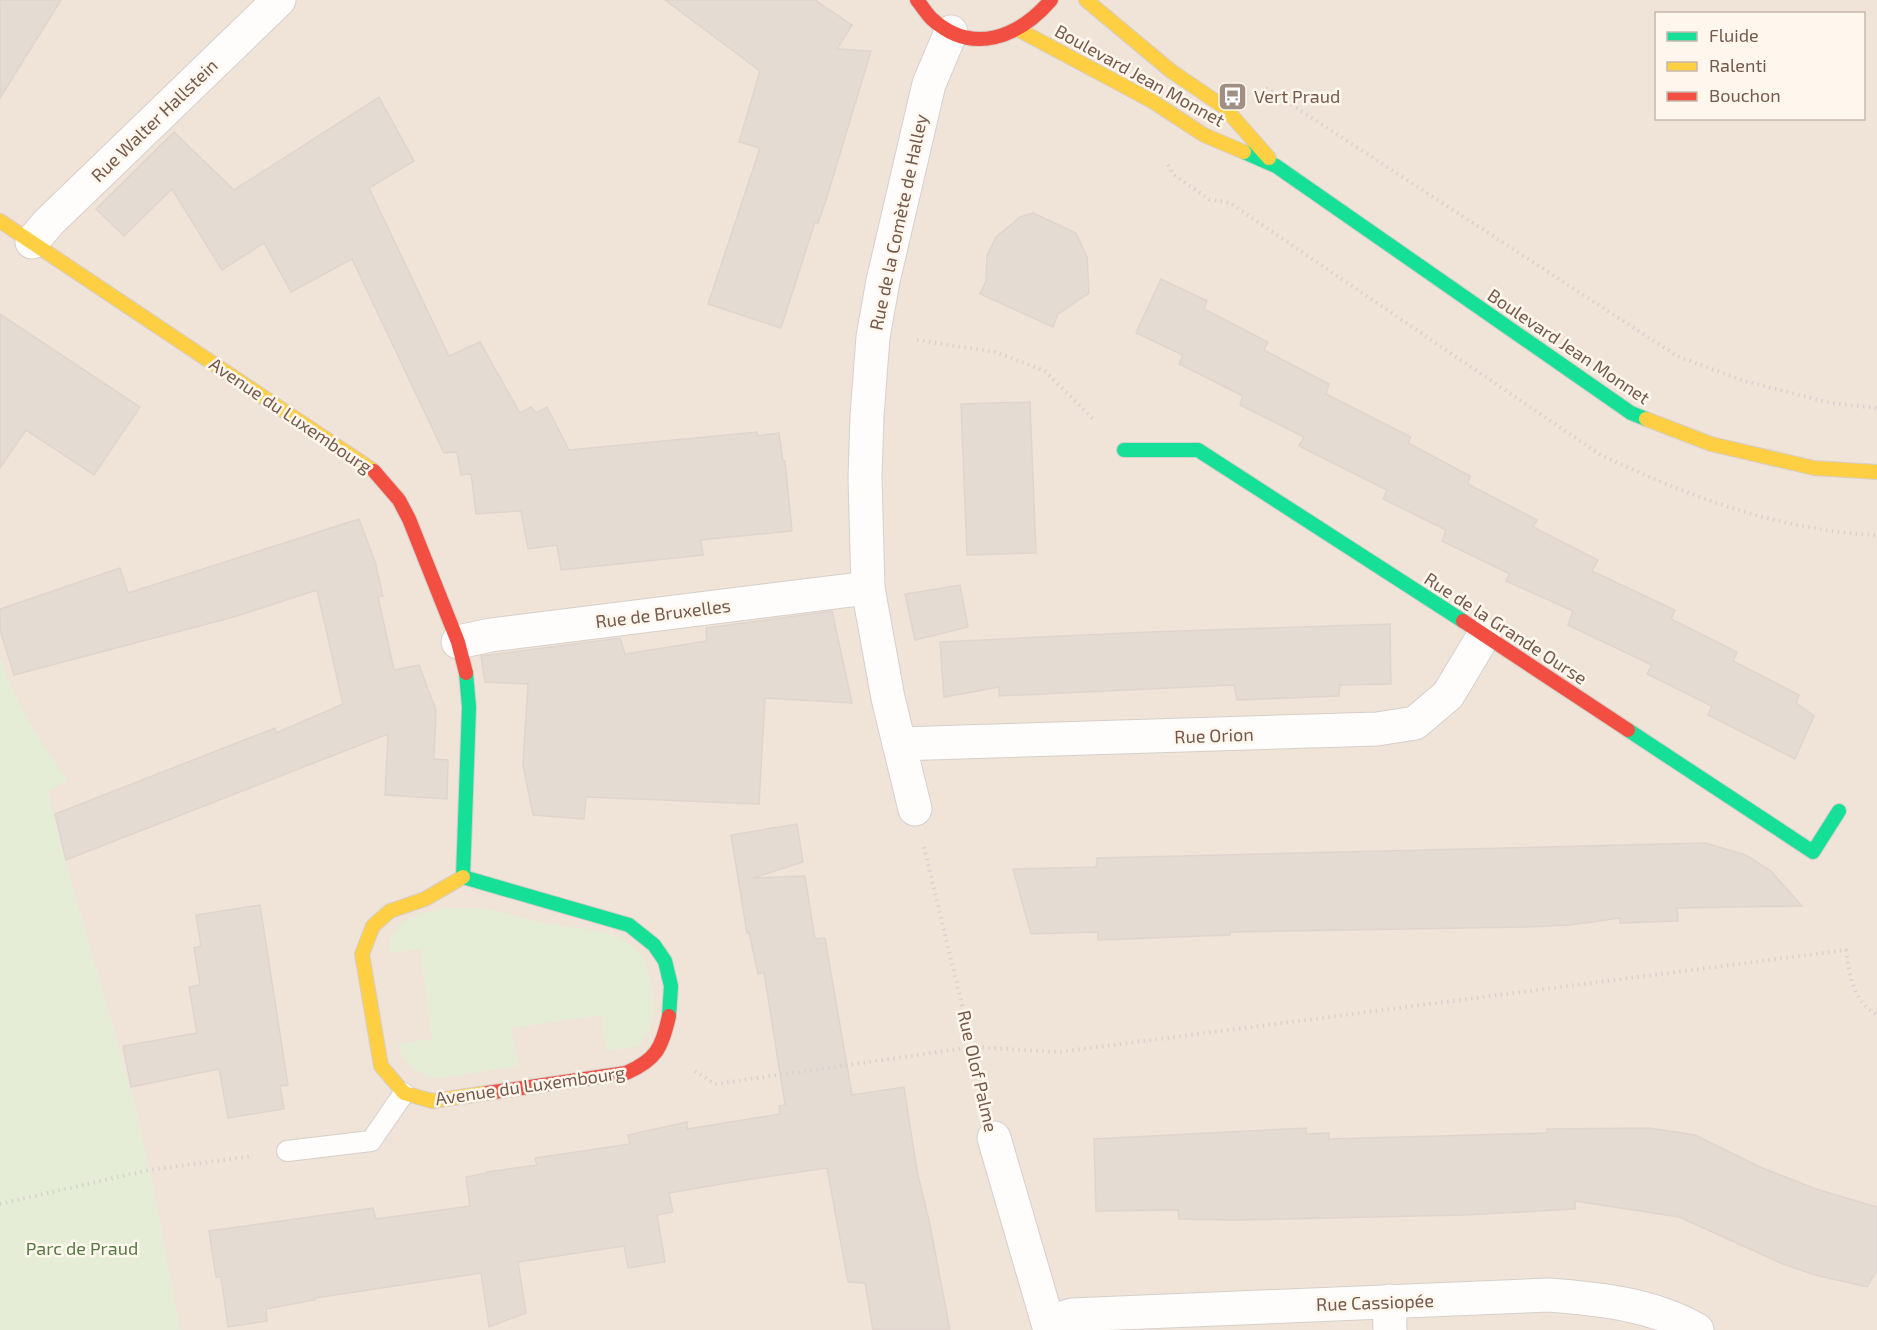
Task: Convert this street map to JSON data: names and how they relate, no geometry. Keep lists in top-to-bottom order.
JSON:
{
  "streets": {
    "street": [
      "Boulevard Jean Monnet",
      "Rue Walter Hallstein",
      "Rue de la Comète de Halley",
      "Avenue du Luxembourg",
      "Rue de Bruxelles",
      "Rue de la Grande Ourse",
      "Rue Orion",
      "Rue Olof Palme",
      "Rue Cassiopée"
    ]
  },
  "crossings": [
    ["Rue Walter Hallstein", "Avenue du Luxembourg"],
    ["Rue de la Comète de Halley", "Rue de Bruxelles"],
    ["Rue de la Comète de Halley", "Rue Orion"],
    ["Rue de la Comète de Halley", "Rue Olof Palme"],
    ["Avenue du Luxembourg", "Rue de Bruxelles"],
    ["Rue de la Grande Ourse", "Rue Orion"],
    ["Rue Olof Palme", "Rue Cassiopée"]
  ],
  "parks": ["Parc de Praud"],
  "places": {
    "bus stop": ["Vert Praud"]
  },
  "legend": ["Fluide", "Ralenti", "Bouchon"]
}
